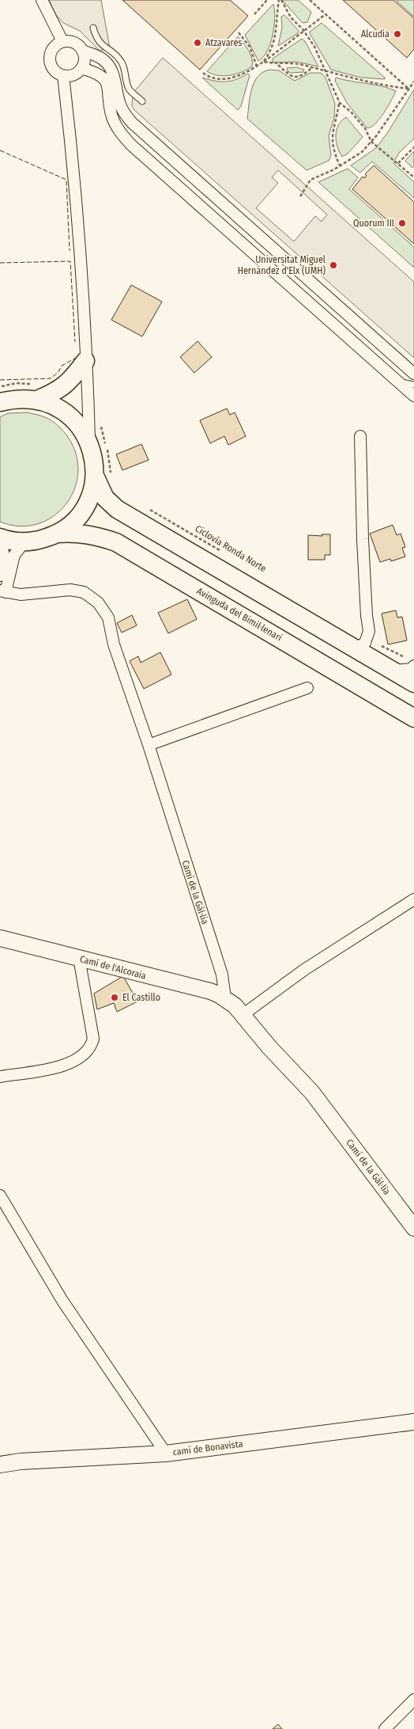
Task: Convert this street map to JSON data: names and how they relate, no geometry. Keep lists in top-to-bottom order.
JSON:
{
  "streets": {
    "main road": ["Avinguda del Bimil·lenari"],
    "street": ["Camí de la Gàl·lia", "Camí de l'Alcoraia", "camí de Bonavista"],
    "path": ["Ciclovía Ronda Norte"]
  },
  "crossings": [
    ["Camí de la Gàl·lia", "Camí de l'Alcoraia"]
  ],
  "places": [
    "Alcudia",
    "Atzavares",
    "Quorum III",
    "Universitat Miguel Hernández d'Elx (UMH)",
    "El Castillo"
  ]
}
